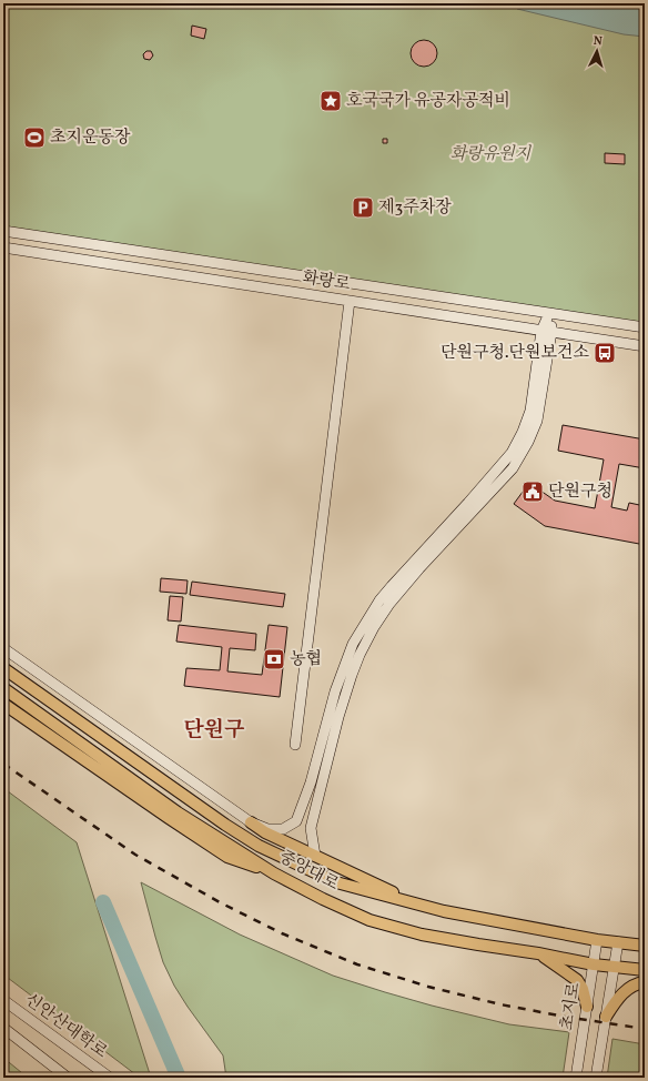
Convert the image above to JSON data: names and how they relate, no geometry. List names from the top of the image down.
{
  "streets": {
    "main road": ["중앙대로"],
    "street": ["화랑로", "초지로", "신안산대학로"]
  },
  "crossings": [
    ["중앙대로", "초지로"]
  ],
  "districts": ["단원구"],
  "parks": ["화랑유원지"],
  "places": {
    "place": ["호국국가 유공자공적비"],
    "sports": ["초지운동장"],
    "parking": ["제3주차장"],
    "bus stop": ["단원구청.단원보건소"],
    "public building": ["단원구청"],
    "bank": ["농협"]
  },
  "north": "top"
}
